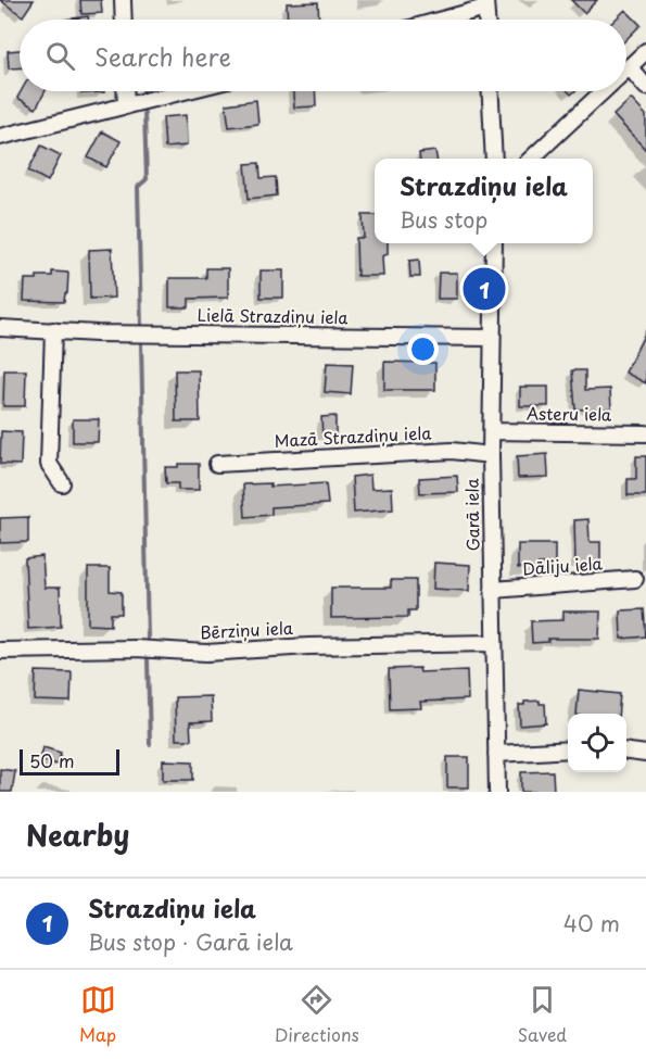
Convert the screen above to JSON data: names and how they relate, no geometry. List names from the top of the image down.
{
  "streets": {
    "street": [
      "Lielā Strazdiņu iela",
      "Asteru iela",
      "Mazā Strazdiņu iela",
      "Garā iela",
      "Dāliju iela",
      "Bērziņu iela"
    ]
  },
  "crossings": [
    ["Lielā Strazdiņu iela", "Garā iela"],
    ["Asteru iela", "Garā iela"],
    ["Mazā Strazdiņu iela", "Garā iela"],
    ["Garā iela", "Dāliju iela"],
    ["Garā iela", "Bērziņu iela"]
  ],
  "scale_bar": "50 m",
  "page": {
    "search": "Search here",
    "popup": ["Strazdiņu iela", "Bus stop"],
    "pins": "1",
    "scale": "50 m",
    "heading": "Nearby",
    "list": [
      {
        "mark": "1",
        "name": "Strazdiņu iela",
        "note": "Bus stop · Garā iela",
        "value": "40 m"
      }
    ],
    "nav": ["Map", "Directions", "Saved"]
  }
}
